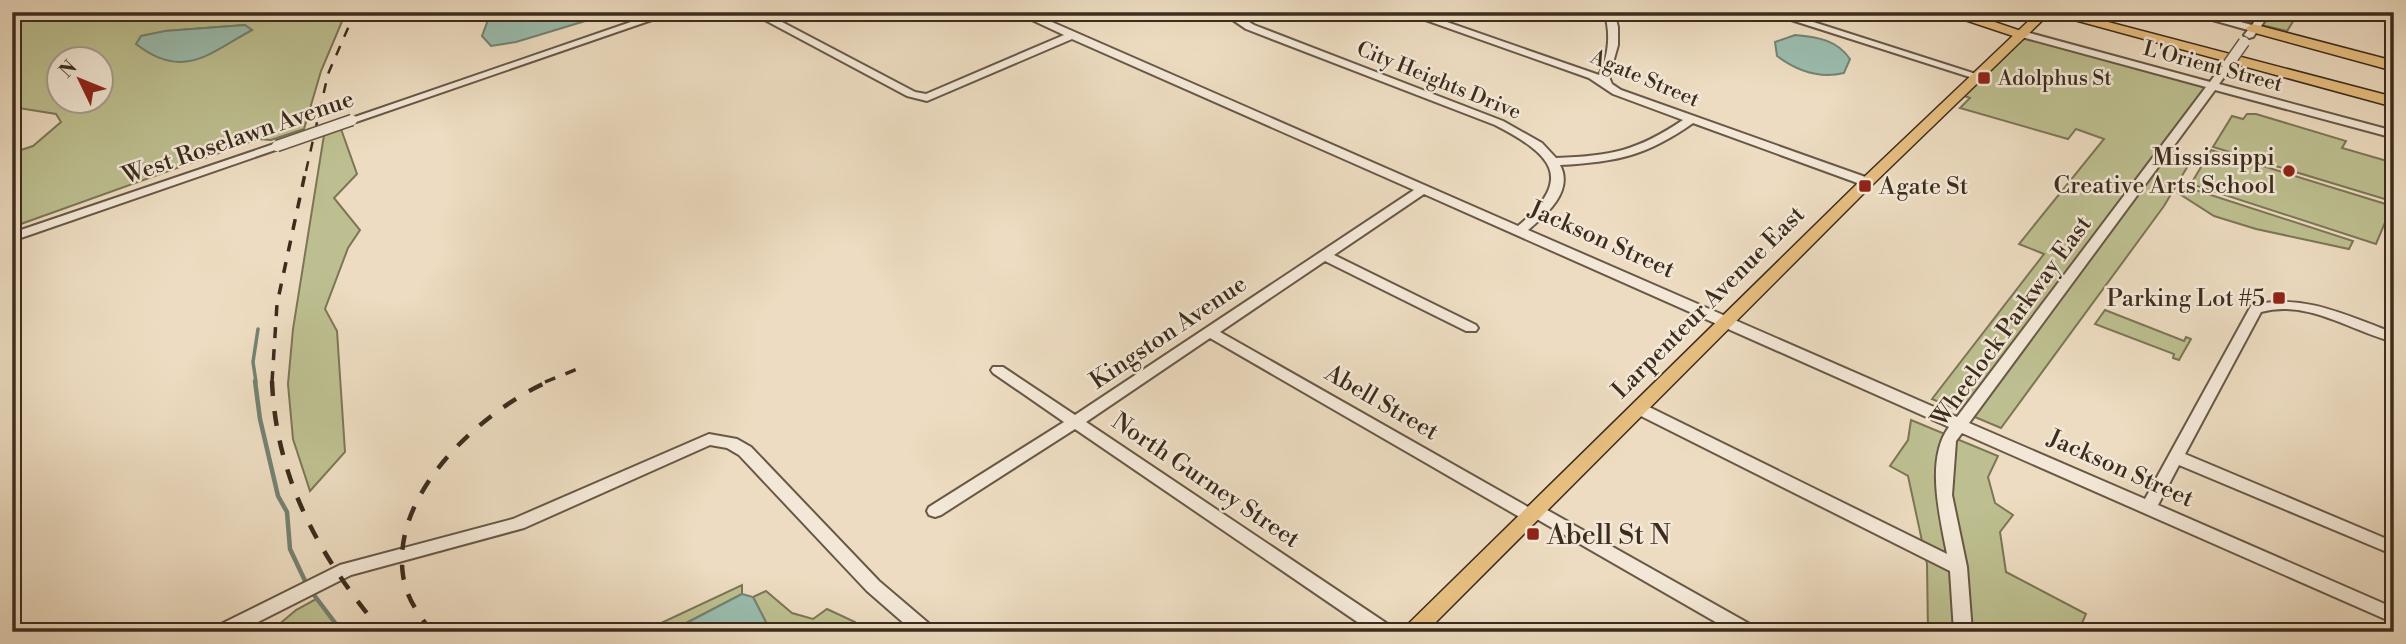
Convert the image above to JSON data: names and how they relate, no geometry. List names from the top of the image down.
{
  "streets": {
    "main road": ["Larpenteur Avenue East"],
    "street": [
      "L'Orient Street",
      "Agate Street",
      "City Heights Drive",
      "West Roselawn Avenue",
      "Jackson Street",
      "Wheelock Parkway East",
      "Kingston Avenue",
      "Abell Street",
      "North Gurney Street"
    ]
  },
  "crossings": [
    ["L'Orient Street", "Larpenteur Avenue East"],
    ["L'Orient Street", "Wheelock Parkway East"],
    ["Agate Street", "Larpenteur Avenue East"],
    ["Jackson Street", "Larpenteur Avenue East"],
    ["Jackson Street", "Wheelock Parkway East"],
    ["Jackson Street", "Kingston Avenue"],
    ["Larpenteur Avenue East", "Abell Street"],
    ["Kingston Avenue", "Abell Street"],
    ["Kingston Avenue", "North Gurney Street"]
  ],
  "places": {
    "transit": [
      "Adolphus St",
      "Agate St",
      "Parking Lot #5",
      "Abell St N"
    ],
    "other": ["Mississippi Creative Arts School"]
  },
  "north": "top left"
}
